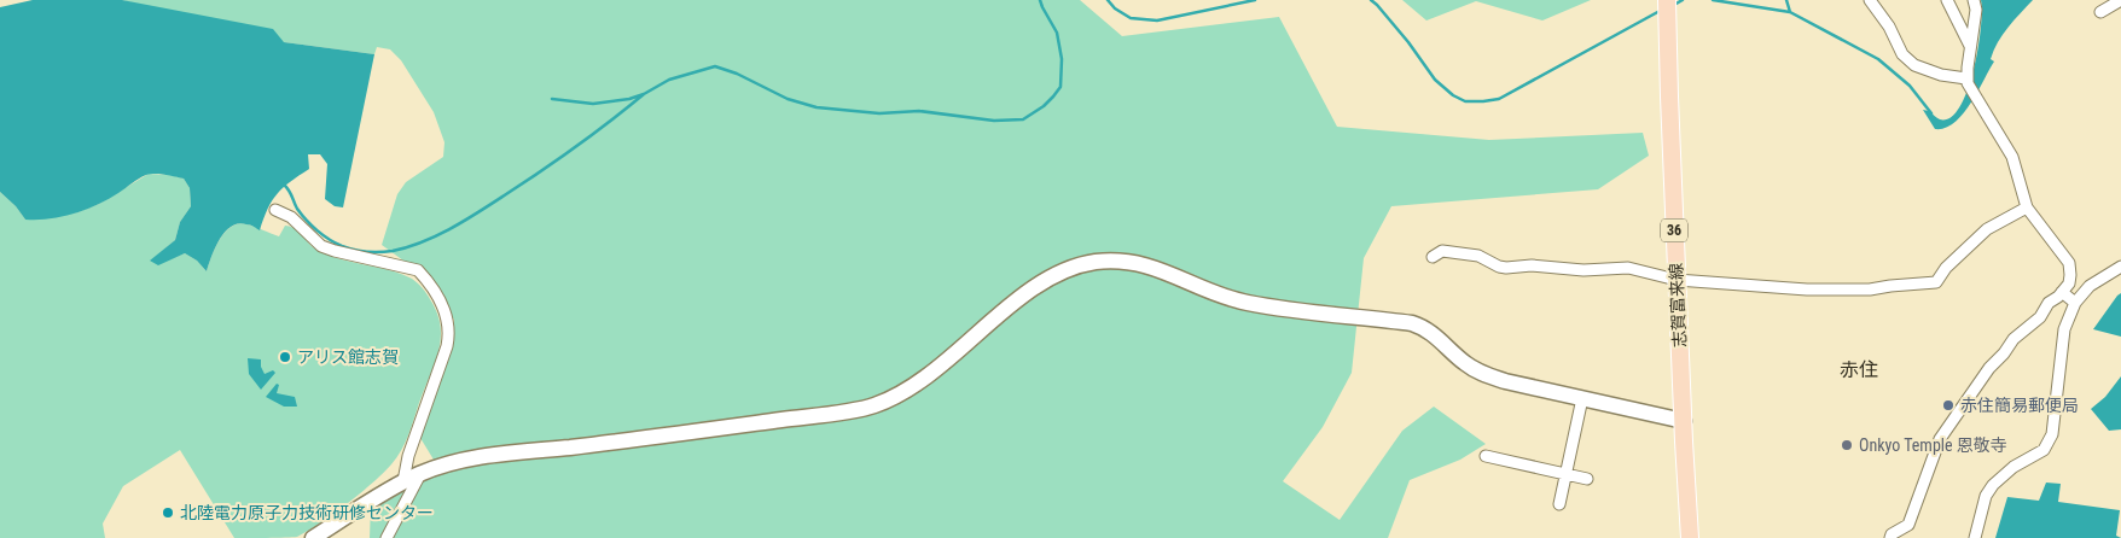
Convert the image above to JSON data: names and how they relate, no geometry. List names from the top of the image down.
{
  "streets": {
    "main road": ["36", "志賀富来線"]
  },
  "districts": ["赤住"],
  "places": [
    "アリス館志賀",
    "赤住簡易郵便局",
    "Onkyo Temple 恩敬寺",
    "北陸電力原子力技術研修センター"
  ]
}
